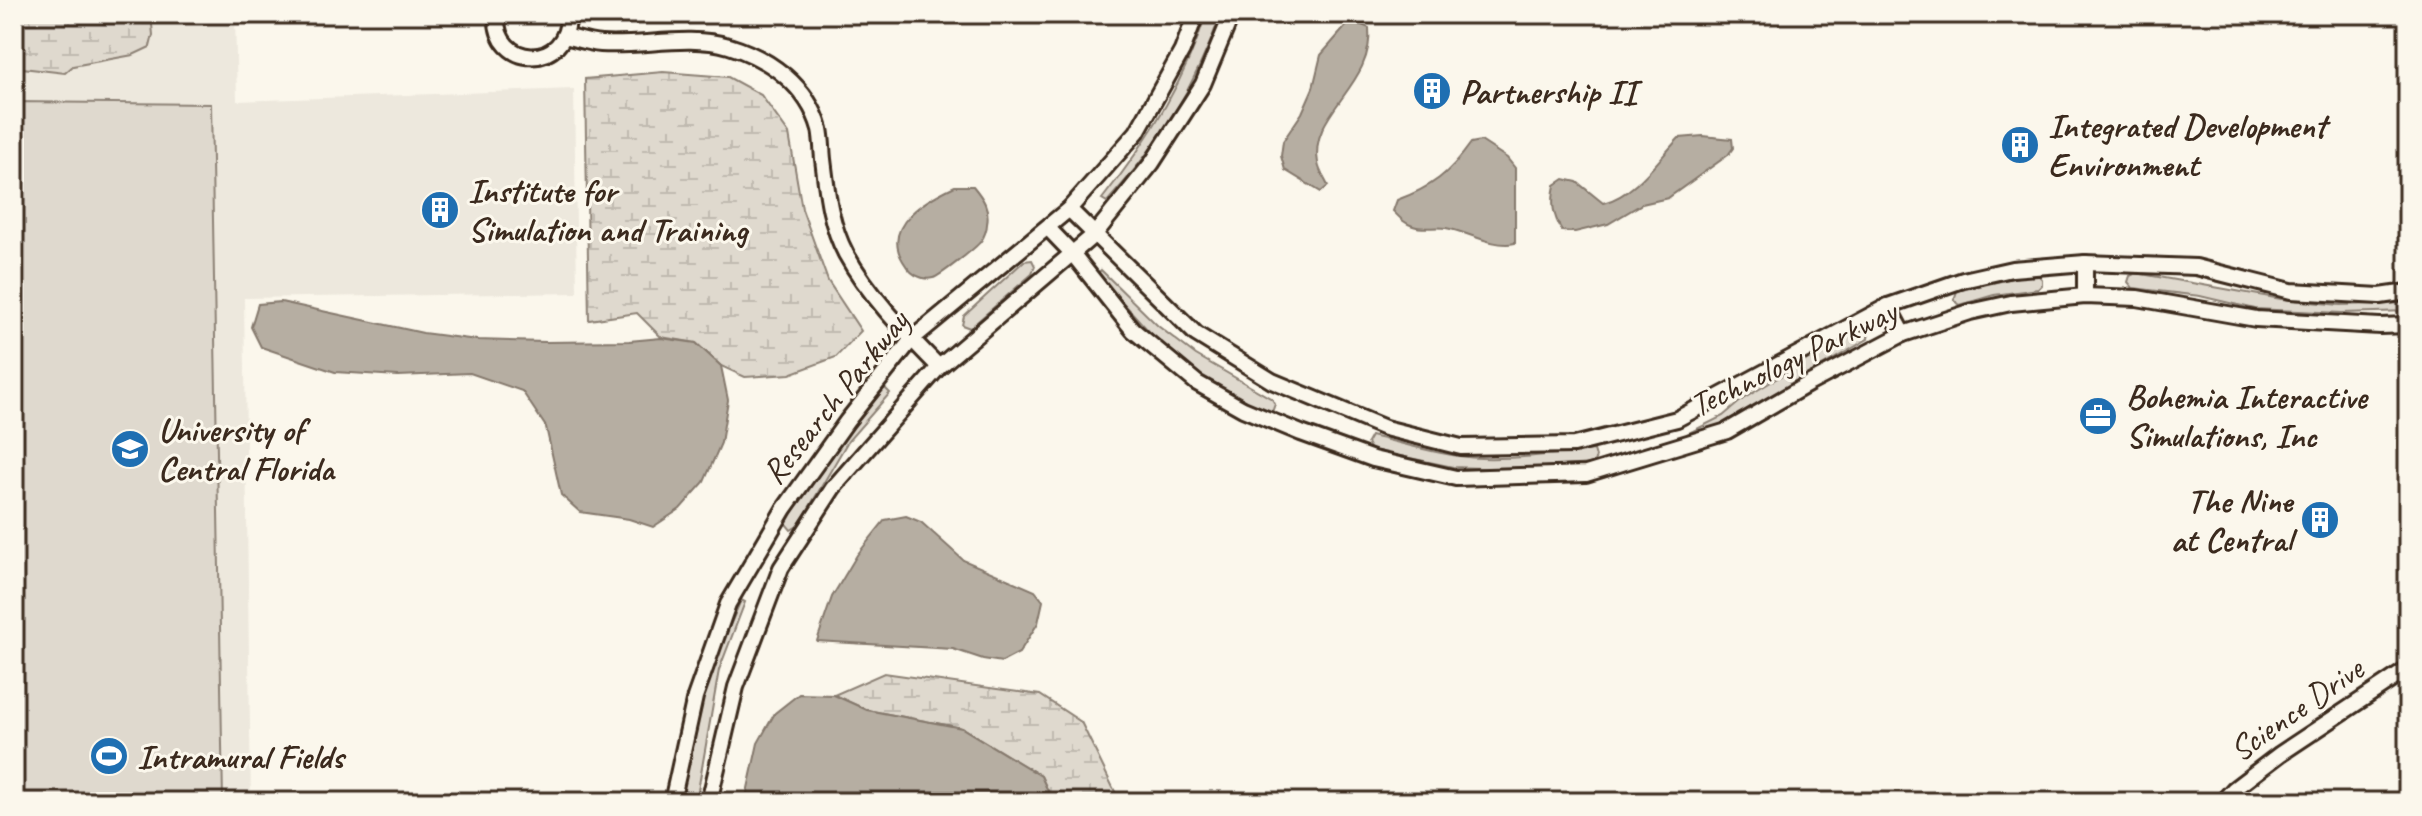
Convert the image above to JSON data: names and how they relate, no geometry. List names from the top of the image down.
{
  "streets": {
    "street": ["Technology Parkway", "Research Parkway", "Science Drive"]
  },
  "crossings": [
    ["Technology Parkway", "Research Parkway"]
  ],
  "places": {
    "building": [
      "Partnership II",
      "Integrated Development Environment",
      "Institute for Simulation and Training",
      "The Nine at Central"
    ],
    "office": ["Bohemia Interactive Simulations, Inc"],
    "school or university": ["University of Central Florida"],
    "sports": ["Intramural Fields"]
  }
}
